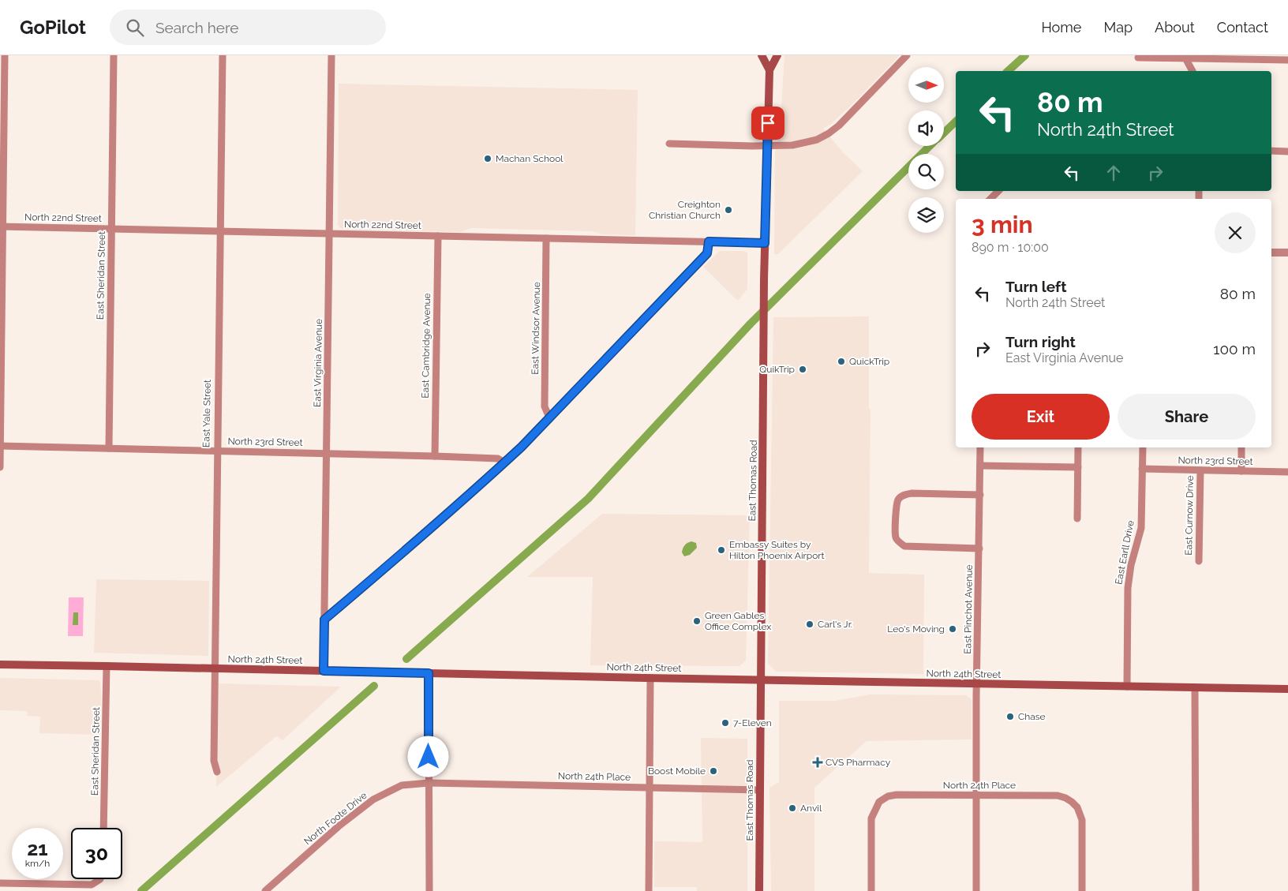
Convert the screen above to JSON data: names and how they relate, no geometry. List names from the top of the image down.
{
  "streets": {
    "main road": ["East Thomas Road", "North 24th Street"],
    "street": [
      "North 22nd Street",
      "East Sheridan Street",
      "East Windsor Avenue",
      "East Cambridge Avenue",
      "East Virginia Avenue",
      "East Yale Street",
      "North 23rd Street",
      "East Curnow Drive",
      "East Earll Drive",
      "East Pinchot Avenue",
      "North 24th Place",
      "North Foote Drive"
    ]
  },
  "crossings": [
    ["North 22nd Street", "East Sheridan Street"],
    ["North 22nd Street", "East Windsor Avenue"],
    ["North 22nd Street", "East Cambridge Avenue"],
    ["North 22nd Street", "East Virginia Avenue"],
    ["North 22nd Street", "East Yale Street"],
    ["North 22nd Street", "East Thomas Road"],
    ["East Sheridan Street", "North 23rd Street"],
    ["East Sheridan Street", "North 24th Street"],
    ["East Cambridge Avenue", "North 23rd Street"],
    ["East Virginia Avenue", "North 23rd Street"],
    ["East Virginia Avenue", "North 24th Street"],
    ["East Yale Street", "North 23rd Street"],
    ["East Yale Street", "North 24th Street"],
    ["North 23rd Street", "East Curnow Drive"],
    ["North 23rd Street", "East Earll Drive"],
    ["East Thomas Road", "North 24th Street"],
    ["East Thomas Road", "North 24th Place"],
    ["East Earll Drive", "North 24th Street"],
    ["East Pinchot Avenue", "North 24th Street"],
    ["East Pinchot Avenue", "North 24th Place"],
    ["North 24th Place", "North Foote Drive"]
  ],
  "places": {
    "other": [
      "Machan School",
      "Creighton Christian Church",
      "QuickTrip",
      "QuikTrip",
      "Embassy Suites by Hilton Phoenix Airport",
      "Green Gables Office Complex",
      "Carl's Jr.",
      "Leo's Moving",
      "Chase",
      "7-Eleven",
      "Boost Mobile",
      "Anvil"
    ],
    "health": ["CVS Pharmacy"]
  },
  "north": "right",
  "page": {
    "header": "GoPilot",
    "search": "Search here",
    "nav": [
      "Home",
      "Map",
      "About",
      "Contact"
    ],
    "turn": ["80 m", "North 24th Street"],
    "heading": ["3 min", "890 m · 10:00"],
    "list": [
      {
        "name": "Turn left",
        "note": "North 24th Street",
        "value": "80 m"
      },
      {
        "name": "Turn right",
        "note": "East Virginia Avenue",
        "value": "100 m"
      }
    ],
    "buttons": ["Exit", "Share"],
    "speed": "21 km/h",
    "limit": "30"
  }
}
